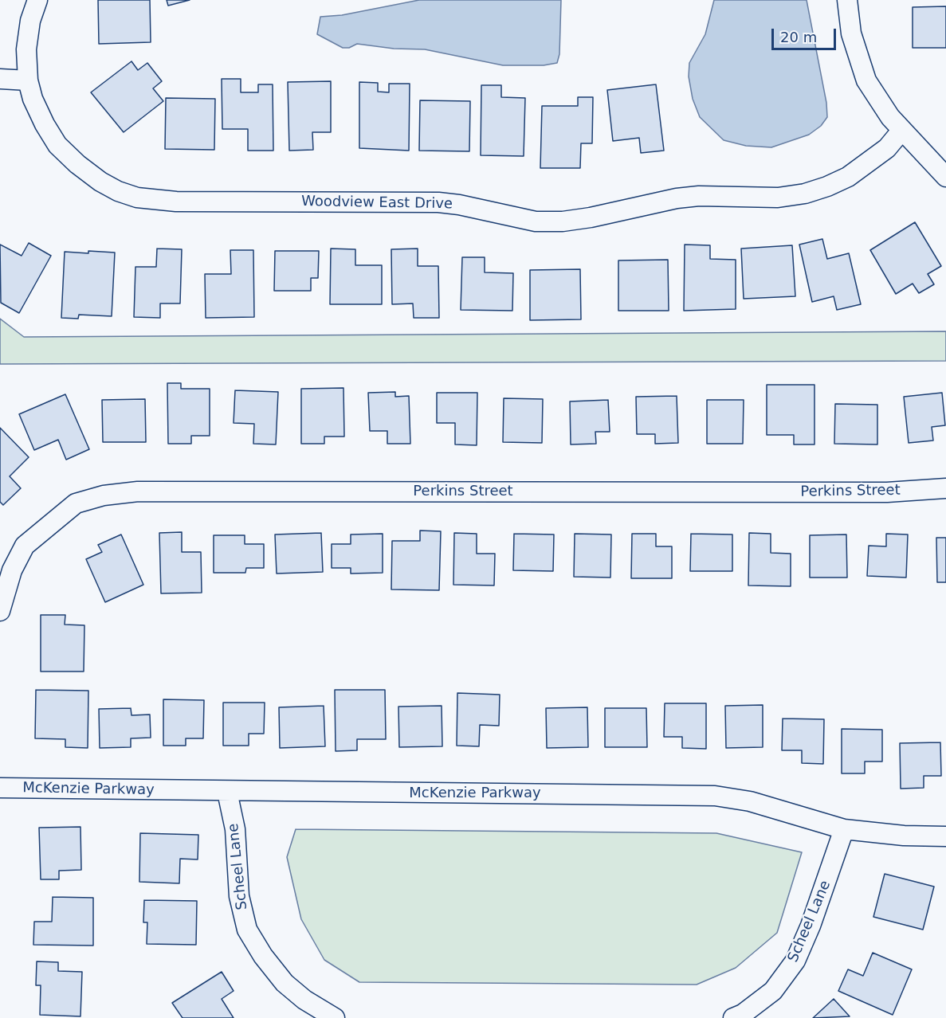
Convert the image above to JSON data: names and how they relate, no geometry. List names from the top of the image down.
{
  "streets": {
    "street": [
      "Woodview East Drive",
      "Perkins Street",
      "McKenzie Parkway",
      "Scheel Lane"
    ]
  },
  "crossings": [
    ["McKenzie Parkway", "Scheel Lane"]
  ],
  "scale_bar": "20 m"
}
